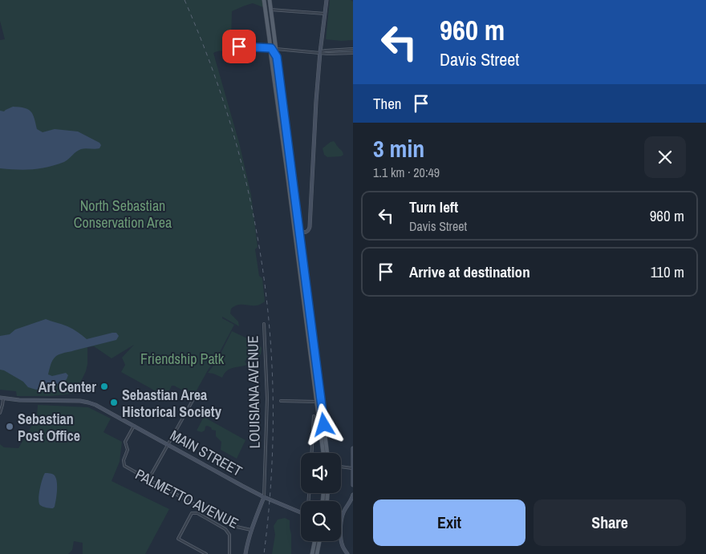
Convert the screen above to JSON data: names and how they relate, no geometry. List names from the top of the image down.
{
  "streets": {
    "street": ["LOUISIANA AVENUE", "MAIN STREET", "PALMETTO AVENUE"]
  },
  "crossings": [
    ["LOUISIANA AVENUE", "MAIN STREET"],
    ["LOUISIANA AVENUE", "PALMETTO AVENUE"],
    ["MAIN STREET", "PALMETTO AVENUE"]
  ],
  "parks": ["North Sebastian Conservation Area", "Friendship Patk"],
  "places": ["Art Center", "Sebastian Area Historical Society", "Sebastian Post Office"],
  "page": {
    "turn": ["960 m", "Davis Street"],
    "then": "Then",
    "heading": ["3 min", "1.1 km · 20:49"],
    "list": [
      {
        "name": "Turn left",
        "note": "Davis Street",
        "value": "960 m"
      },
      {
        "name": "Arrive at destination",
        "value": "110 m"
      }
    ],
    "buttons": ["Exit", "Share"]
  }
}
